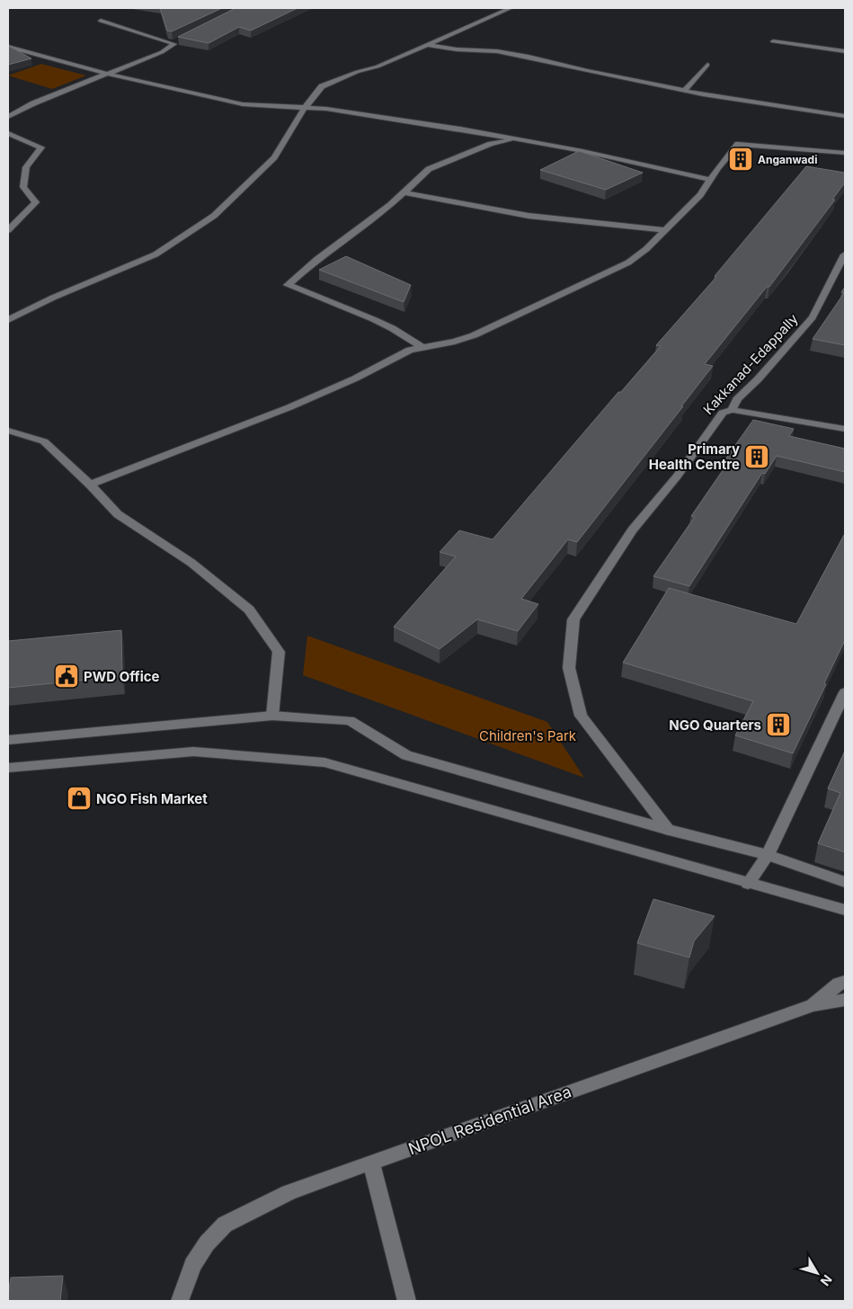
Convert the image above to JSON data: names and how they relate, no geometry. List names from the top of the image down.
{
  "streets": {
    "street": ["Kakkanad-Edappally", "NPOL Residential Area"]
  },
  "parks": ["Children's Park"],
  "places": {
    "building": ["Anganwadi", "Primary Health Centre", "NGO Quarters"],
    "public building": ["PWD Office"],
    "shop": ["NGO Fish Market"]
  },
  "north": "bottom right"
}
